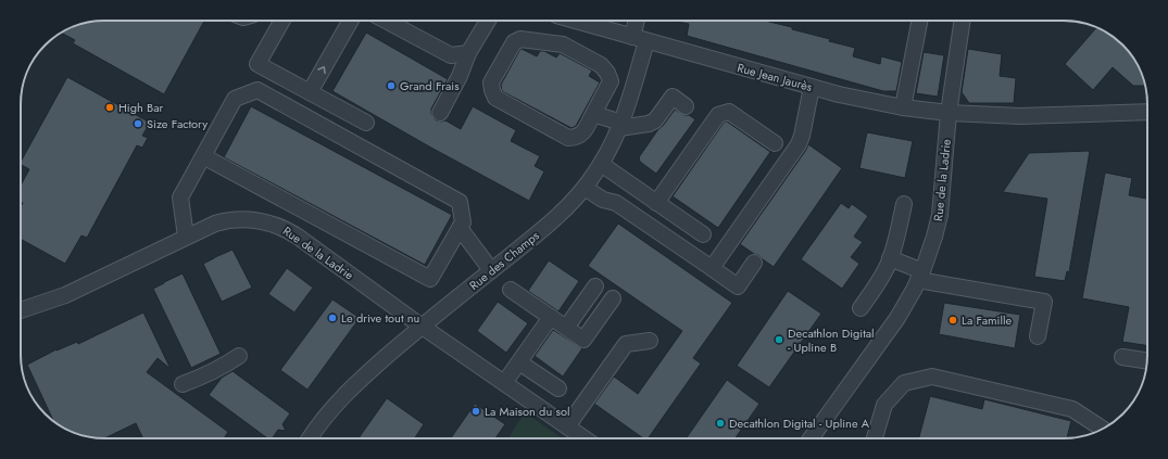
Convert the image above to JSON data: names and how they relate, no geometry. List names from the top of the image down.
{
  "streets": {
    "street": ["Rue Jean Jaurès", "Rue de la Ladrie", "Rue des Champs"]
  },
  "crossings": [
    ["Rue Jean Jaurès", "Rue de la Ladrie"],
    ["Rue Jean Jaurès", "Rue des Champs"],
    ["Rue de la Ladrie", "Rue des Champs"]
  ],
  "places": [
    "Grand Frais",
    "High Bar",
    "Size Factory",
    "Le drive tout nu",
    "La Famille",
    "Decathlon Digital - Upline B",
    "La Maison du sol",
    "Decathlon Digital - Upline A"
  ]
}
